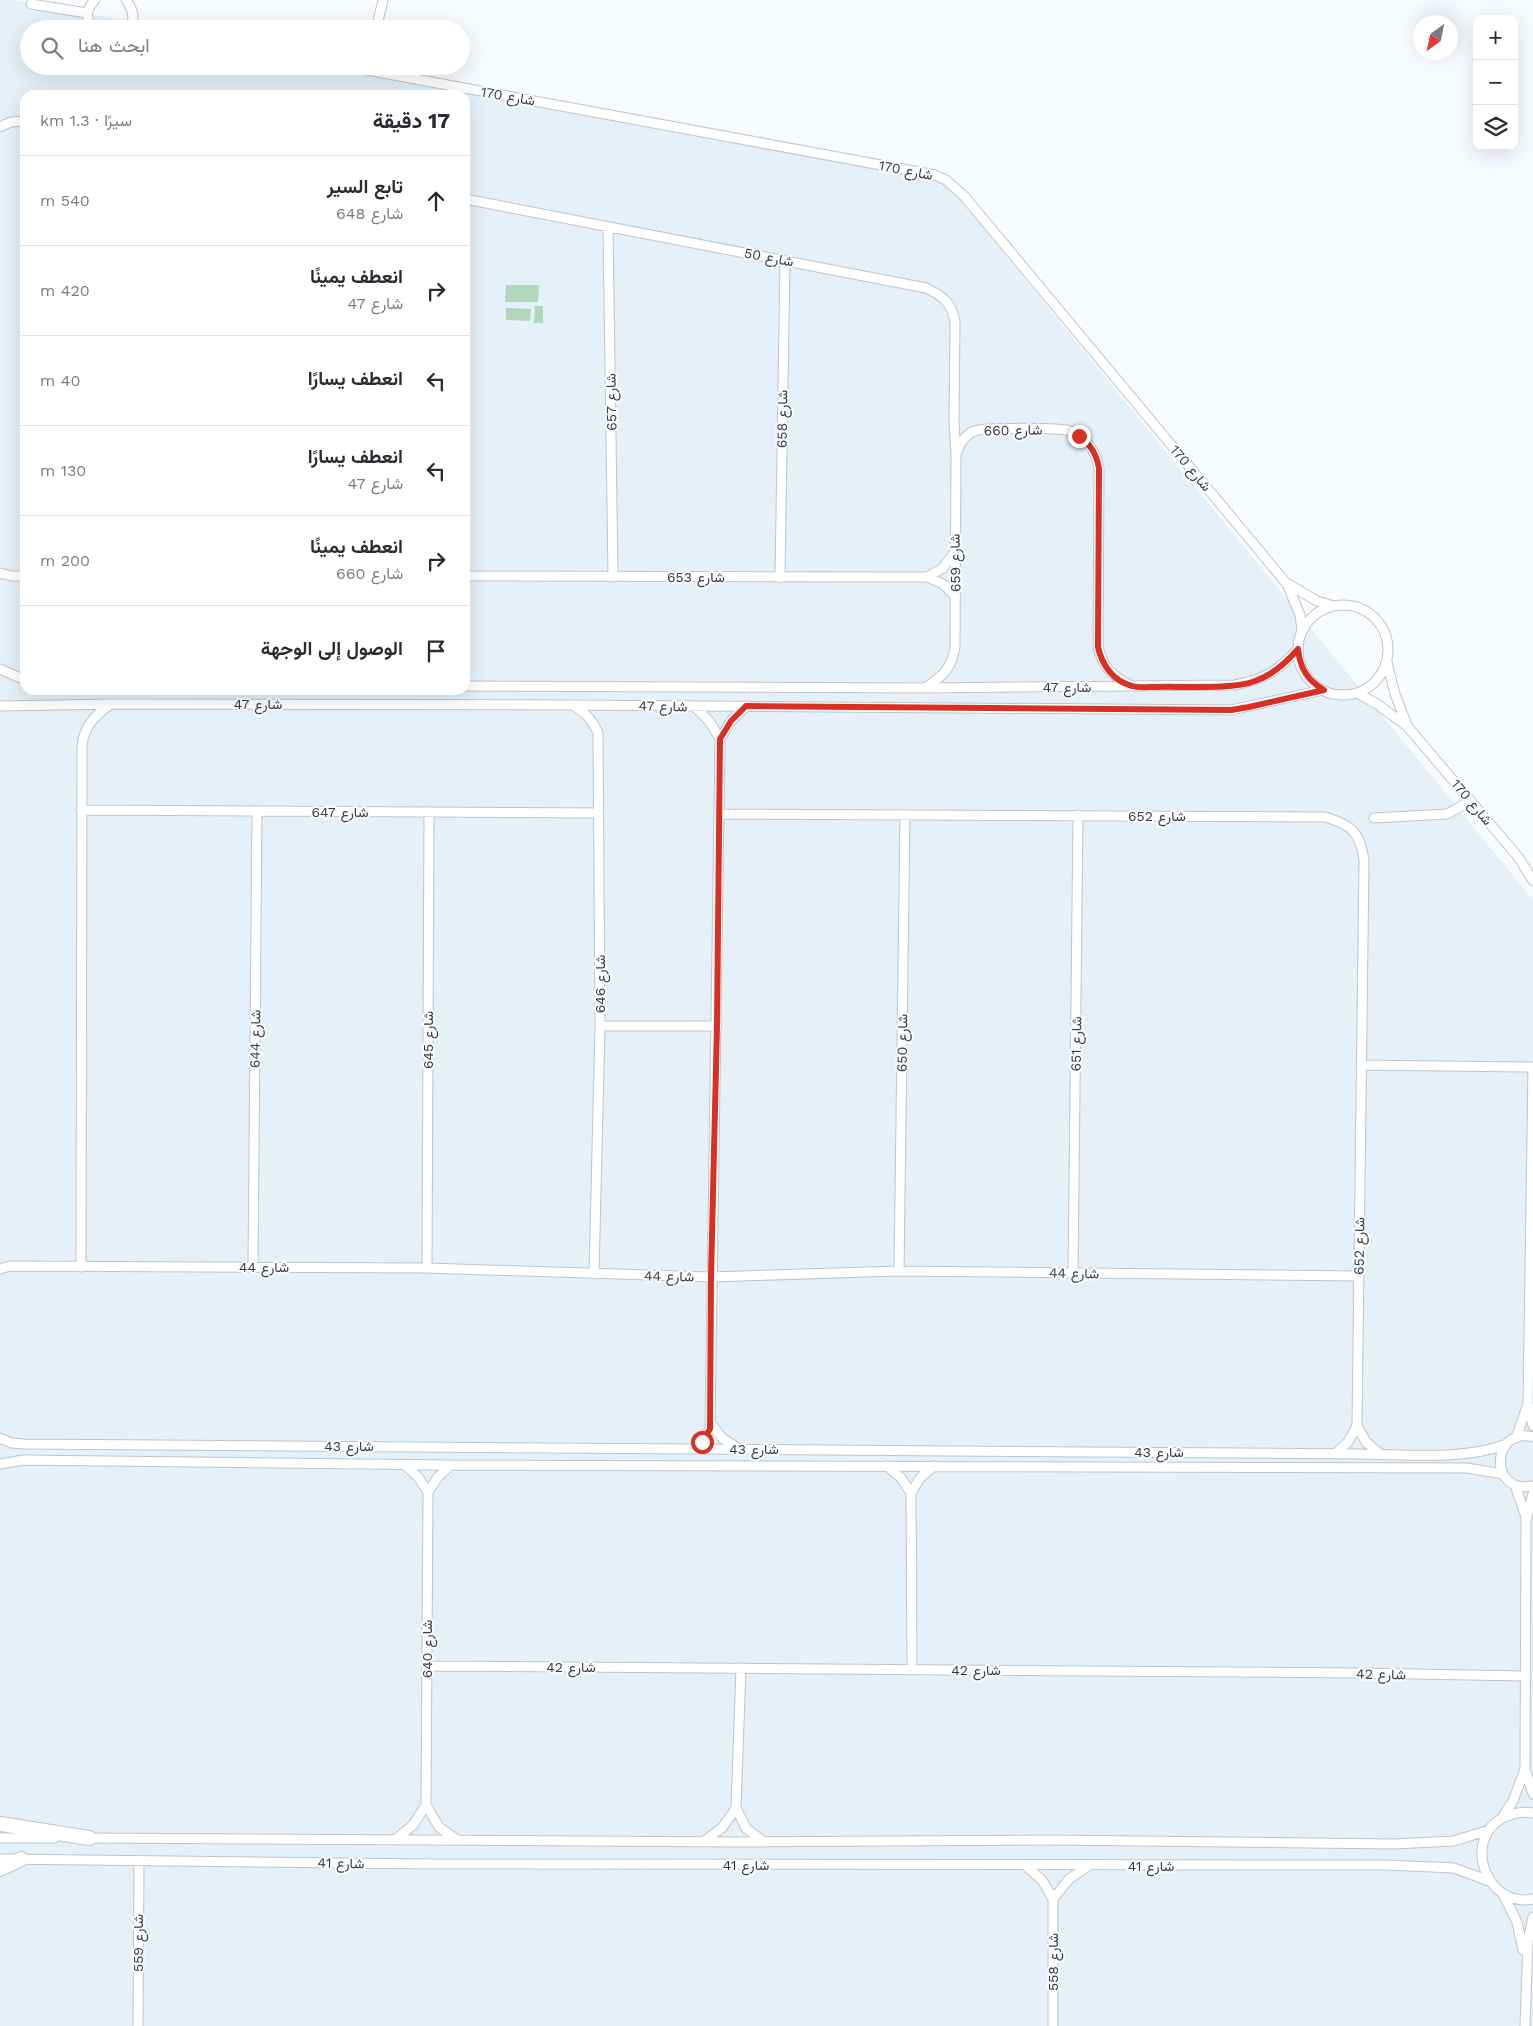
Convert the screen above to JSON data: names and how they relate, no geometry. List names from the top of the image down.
{
  "streets": {
    "street": [
      "شارع 170",
      "شارع 50",
      "شارع 657",
      "شارع 658",
      "شارع 660",
      "شارع 659",
      "شارع 653",
      "شارع 47",
      "شارع 647",
      "شارع 652",
      "شارع 646",
      "شارع 644",
      "شارع 645",
      "شارع 650",
      "شارع 651",
      "شارع 44",
      "شارع 43",
      "شارع 640",
      "شارع 42",
      "شارع 41",
      "شارع 559",
      "شارع 558"
    ]
  },
  "crossings": [
    ["شارع 170", "شارع 47"],
    ["شارع 50", "شارع 657"],
    ["شارع 50", "شارع 658"],
    ["شارع 50", "شارع 659"],
    ["شارع 657", "شارع 653"],
    ["شارع 658", "شارع 653"],
    ["شارع 660", "شارع 47"],
    ["شارع 659", "شارع 653"],
    ["شارع 659", "شارع 47"],
    ["شارع 47", "شارع 646"],
    ["شارع 647", "شارع 646"],
    ["شارع 647", "شارع 644"],
    ["شارع 647", "شارع 645"],
    ["شارع 652", "شارع 650"],
    ["شارع 652", "شارع 651"],
    ["شارع 652", "شارع 44"],
    ["شارع 646", "شارع 44"],
    ["شارع 644", "شارع 44"],
    ["شارع 645", "شارع 44"],
    ["شارع 650", "شارع 44"],
    ["شارع 651", "شارع 44"],
    ["شارع 640", "شارع 42"],
    ["شارع 41", "شارع 559"]
  ],
  "north": "bottom left",
  "page": {
    "map_buttons": ["+", "−"],
    "search": "ابحث هنا",
    "heading": ["17 دقيقة", "سيرًا · 1.3 km"],
    "list": [
      ["تابع السير", "شارع 648", "540 m"],
      ["انعطف يمينًا", "شارع 47", "420 m"],
      ["انعطف يسارًا", "40 m"],
      ["انعطف يسارًا", "شارع 47", "130 m"],
      ["انعطف يمينًا", "شارع 660", "200 m"],
      "الوصول إلى الوجهة"
    ]
  }
}
